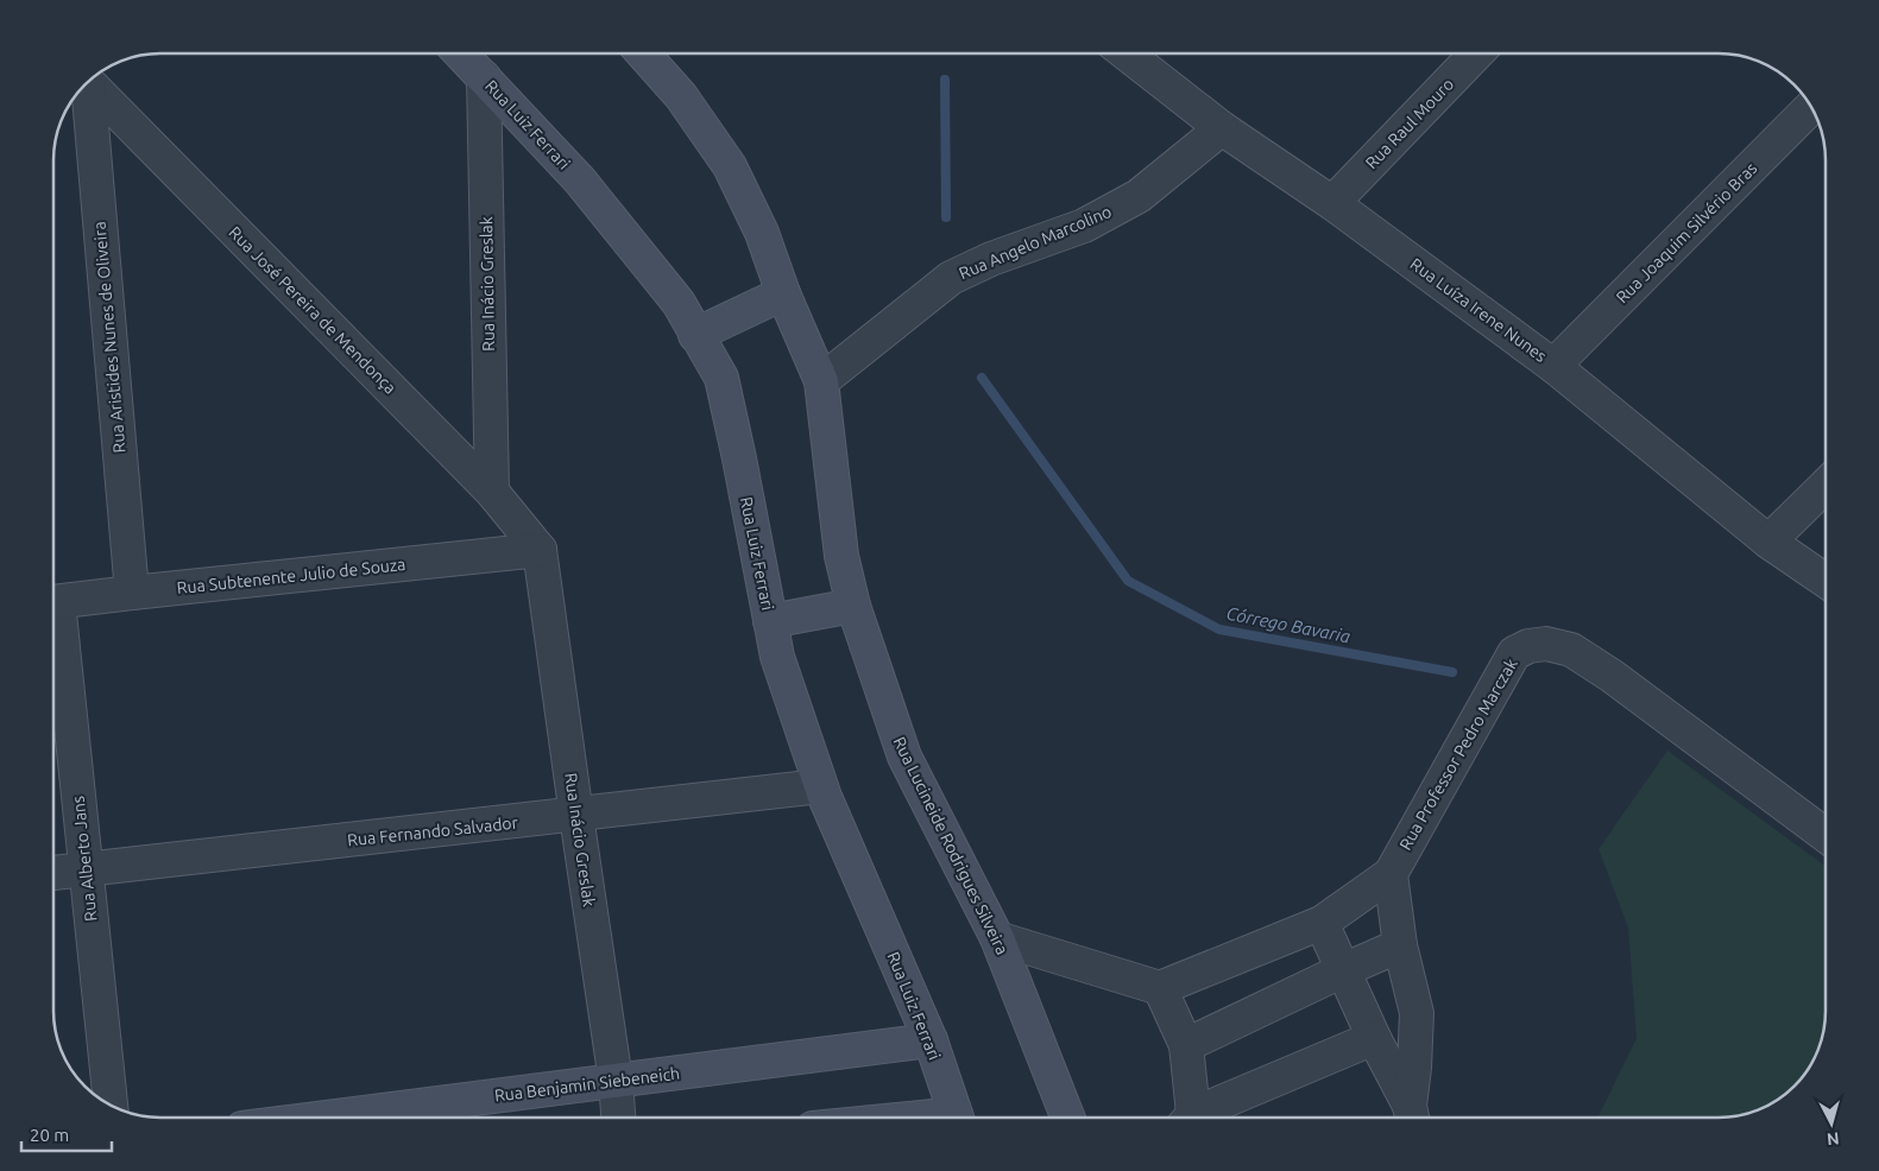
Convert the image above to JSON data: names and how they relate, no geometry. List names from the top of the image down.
{
  "streets": {
    "street": [
      "Rua Raul Mouro",
      "Rua Luiz Ferrari",
      "Rua Joaquim Silvério Bras",
      "Rua Angelo Marcolino",
      "Rua Inácio Greslak",
      "Rua José Pereira de Mendonça",
      "Rua Luíza Irene Nunes",
      "Rua Aristides Nunes de Oliveira",
      "Rua Subtenente Julio de Souza",
      "Rua Professor Pedro Marczak",
      "Rua Fernando Salvador",
      "Rua Lucineide Rodrigues Silveira",
      "Rua Alberto Jans",
      "Rua Benjamin Siebeneich"
    ]
  },
  "crossings": [
    ["Rua Raul Mouro", "Rua Luíza Irene Nunes"],
    ["Rua Luiz Ferrari", "Rua Inácio Greslak"],
    ["Rua Luiz Ferrari", "Rua Fernando Salvador"],
    ["Rua Luiz Ferrari", "Rua Benjamin Siebeneich"],
    ["Rua Joaquim Silvério Bras", "Rua Luíza Irene Nunes"],
    ["Rua Angelo Marcolino", "Rua Luíza Irene Nunes"],
    ["Rua Angelo Marcolino", "Rua Lucineide Rodrigues Silveira"],
    ["Rua Inácio Greslak", "Rua José Pereira de Mendonça"],
    ["Rua Inácio Greslak", "Rua Subtenente Julio de Souza"],
    ["Rua Inácio Greslak", "Rua Fernando Salvador"],
    ["Rua Inácio Greslak", "Rua Benjamin Siebeneich"],
    ["Rua José Pereira de Mendonça", "Rua Subtenente Julio de Souza"],
    ["Rua Aristides Nunes de Oliveira", "Rua Subtenente Julio de Souza"],
    ["Rua Fernando Salvador", "Rua Alberto Jans"]
  ],
  "water": ["Córrego Bavaria"],
  "scale_bar": "20 m",
  "north": "bottom"
}
